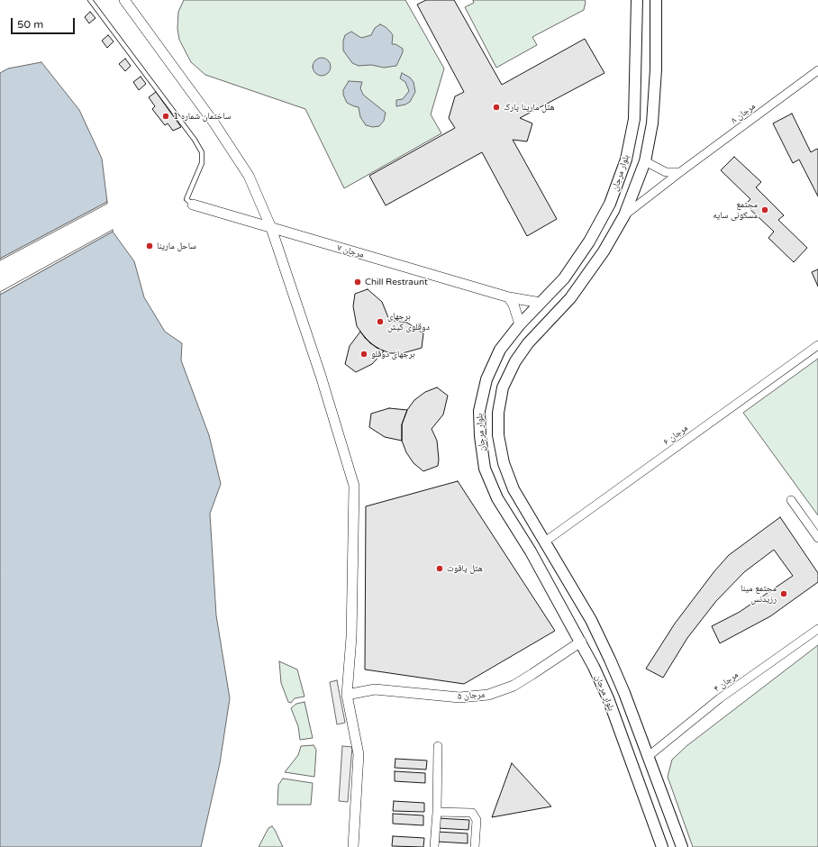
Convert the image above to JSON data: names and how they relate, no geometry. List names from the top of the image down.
{
  "streets": {
    "main road": ["بلوار مرجان"],
    "street": [
      "مرجان ۸",
      "مرجان ۷",
      "مرجان ۶",
      "مرجان ۴",
      "مرجان ۵"
    ]
  },
  "crossings": [
    ["مرجان ۸", "بلوار مرجان"],
    ["بلوار مرجان", "مرجان ۷"],
    ["بلوار مرجان", "مرجان ۶"],
    ["بلوار مرجان", "مرجان ۴"],
    ["بلوار مرجان", "مرجان ۵"]
  ],
  "places": [
    "هتل مارینا پارک",
    "ساختمان شماره 1",
    "مجتمع مسکونی سایه",
    "ساحل مارینا",
    "Chill Restraunt",
    "برجهای دوقلوی کیش",
    "برجهای دوقلو",
    "هتل یاقوت",
    "مجتمع مینا رزیدنس"
  ],
  "scale_bar": "50 m"
}
